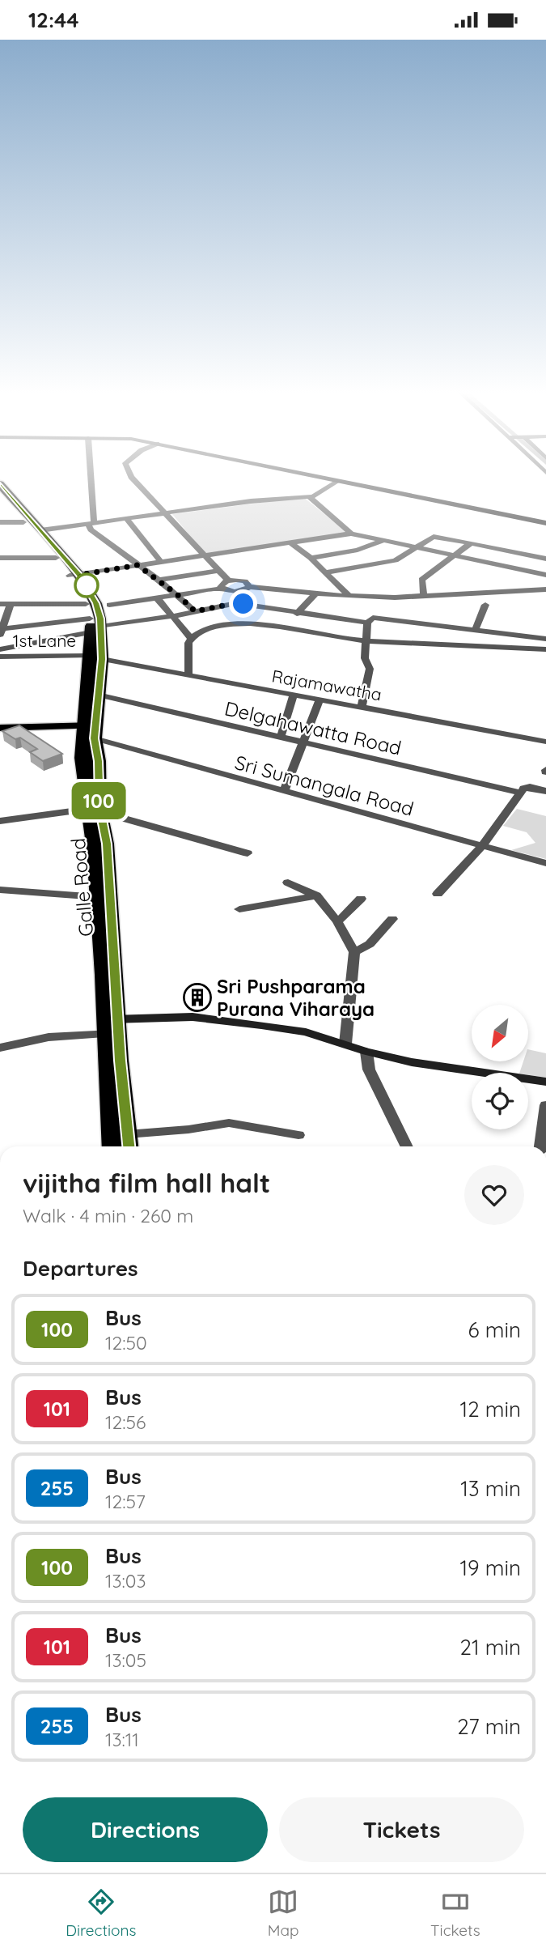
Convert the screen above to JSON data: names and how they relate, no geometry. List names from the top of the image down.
{
  "streets": {
    "highway": ["Galle Road"],
    "street": [
      "1st Lane",
      "Rajamawatha",
      "Delgahawatta Road",
      "Sri Sumangala Road"
    ]
  },
  "crossings": [
    ["1st Lane", "Rajamawatha"],
    ["1st Lane", "Galle Road"],
    ["Rajamawatha", "Galle Road"],
    ["Delgahawatta Road", "Galle Road"],
    ["Sri Sumangala Road", "Galle Road"]
  ],
  "places": {
    "building": ["Sri Pushparama Purana Viharaya"]
  },
  "lines": ["bus line 100"],
  "north": "bottom left",
  "page": {
    "status": "12:44",
    "on_map": "100",
    "heading": [
      ["vijitha film hall halt", "Walk · 4 min · 260 m"],
      "Departures"
    ],
    "list": [
      {
        "mark": "100",
        "name": "Bus",
        "note": "12:50",
        "value": "6 min"
      },
      {
        "mark": "101",
        "name": "Bus",
        "note": "12:56",
        "value": "12 min"
      },
      {
        "mark": "255",
        "name": "Bus",
        "note": "12:57",
        "value": "13 min"
      },
      {
        "mark": "100",
        "name": "Bus",
        "note": "13:03",
        "value": "19 min"
      },
      {
        "mark": "101",
        "name": "Bus",
        "note": "13:05",
        "value": "21 min"
      },
      {
        "mark": "255",
        "name": "Bus",
        "note": "13:11",
        "value": "27 min"
      }
    ],
    "buttons": ["Directions", "Tickets"],
    "tabs": ["Directions", "Map", "Tickets"]
  }
}
